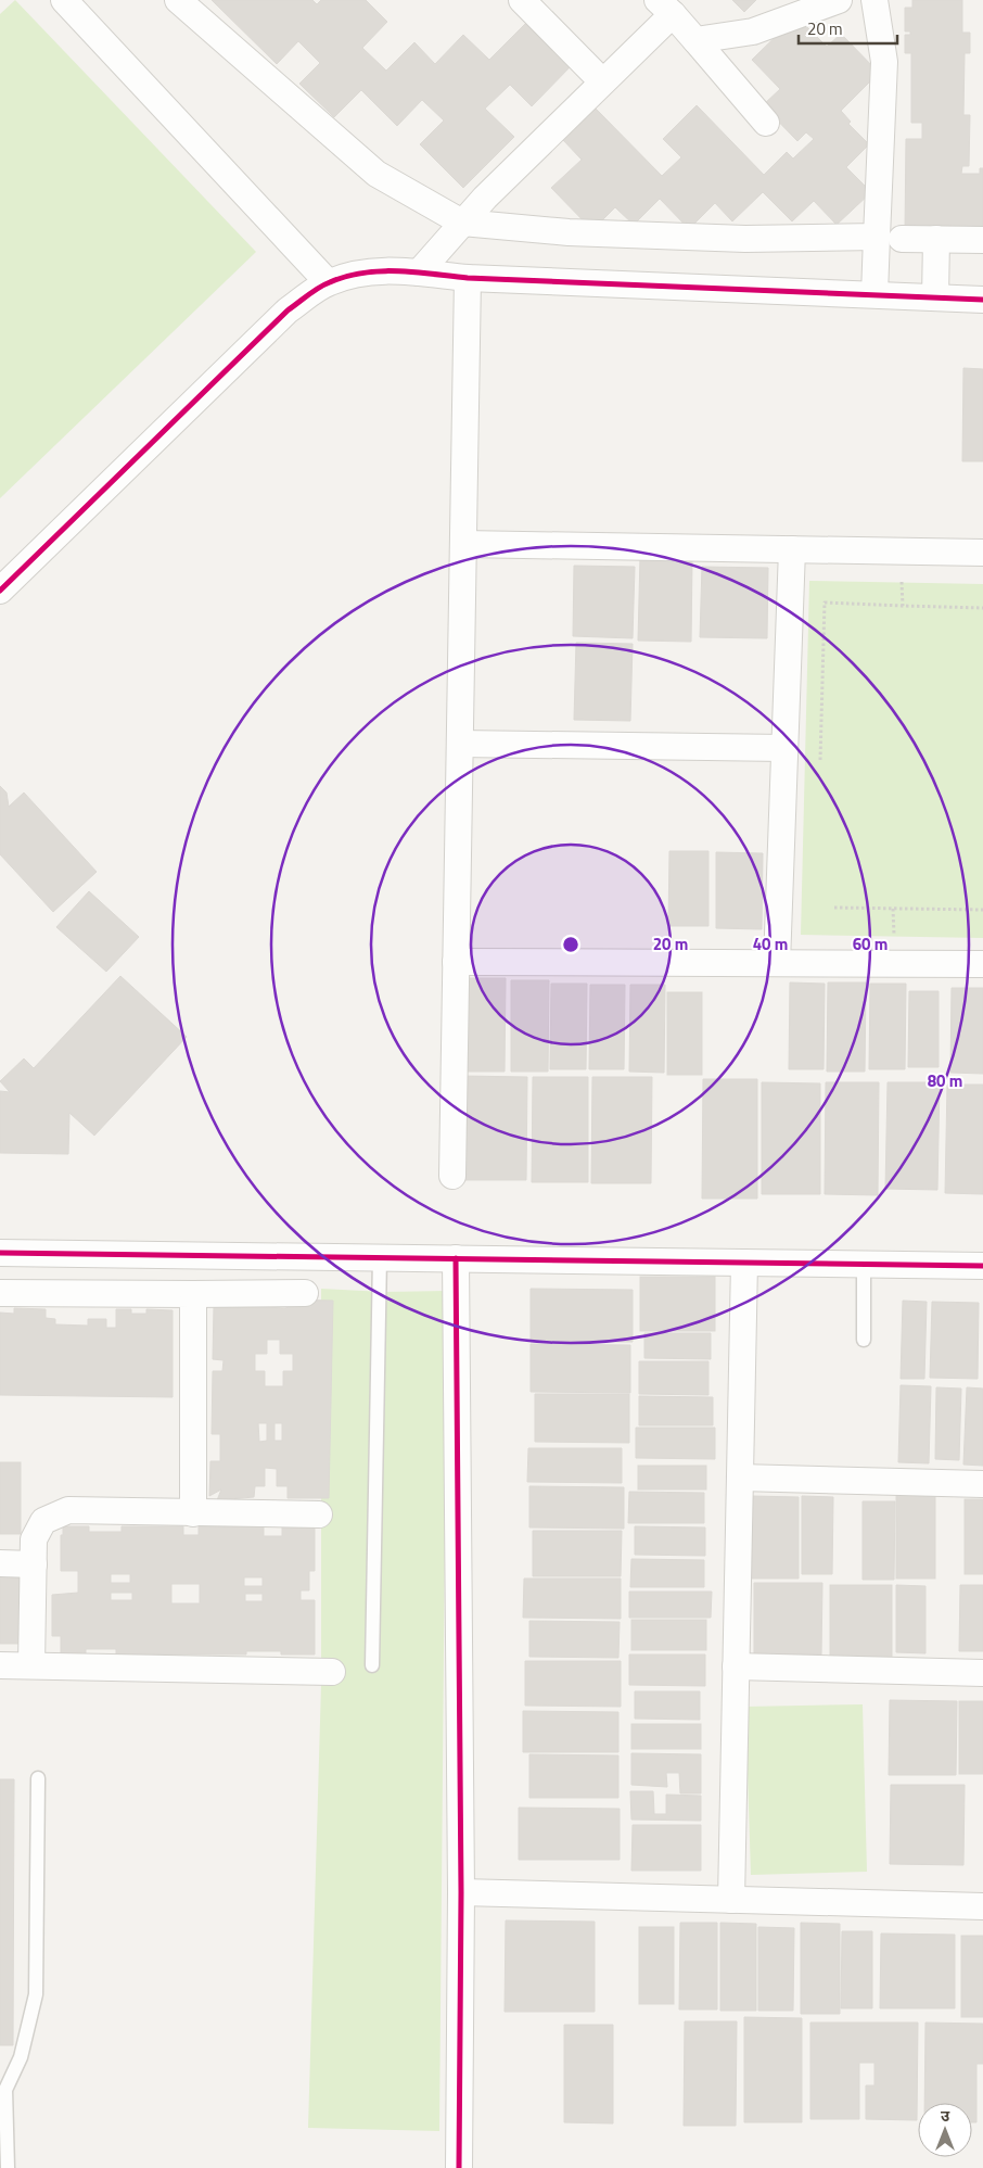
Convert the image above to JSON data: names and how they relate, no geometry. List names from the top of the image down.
{
  "scale_bar": "20 m",
  "north": "top",
  "rings": [
    "20 m",
    "40 m",
    "60 m",
    "80 m"
  ]
}
